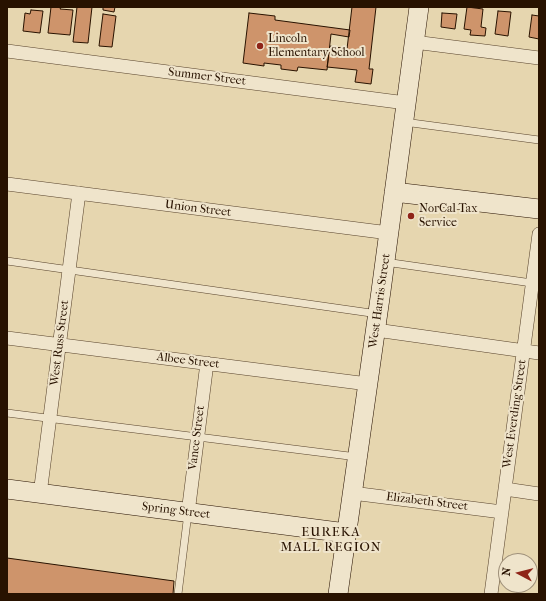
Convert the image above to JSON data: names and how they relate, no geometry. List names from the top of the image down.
{
  "streets": {
    "main road": ["West Harris Street", "Spring Street"],
    "street": [
      "Summer Street",
      "Union Street",
      "West Russ Street",
      "Albee Street",
      "West Everding Street",
      "Vance Street",
      "Elizabeth Street"
    ]
  },
  "crossings": [
    ["Summer Street", "West Harris Street"],
    ["Union Street", "West Harris Street"],
    ["Union Street", "West Russ Street"],
    ["West Harris Street", "Albee Street"],
    ["West Harris Street", "Elizabeth Street"],
    ["West Harris Street", "Spring Street"],
    ["West Russ Street", "Albee Street"],
    ["West Russ Street", "Spring Street"],
    ["Albee Street", "Vance Street"],
    ["West Everding Street", "Elizabeth Street"],
    ["Vance Street", "Spring Street"]
  ],
  "districts": ["EUREKA MALL REGION"],
  "places": ["Lincoln Elementary School", "NorCal Tax Service"],
  "north": "left"
}
